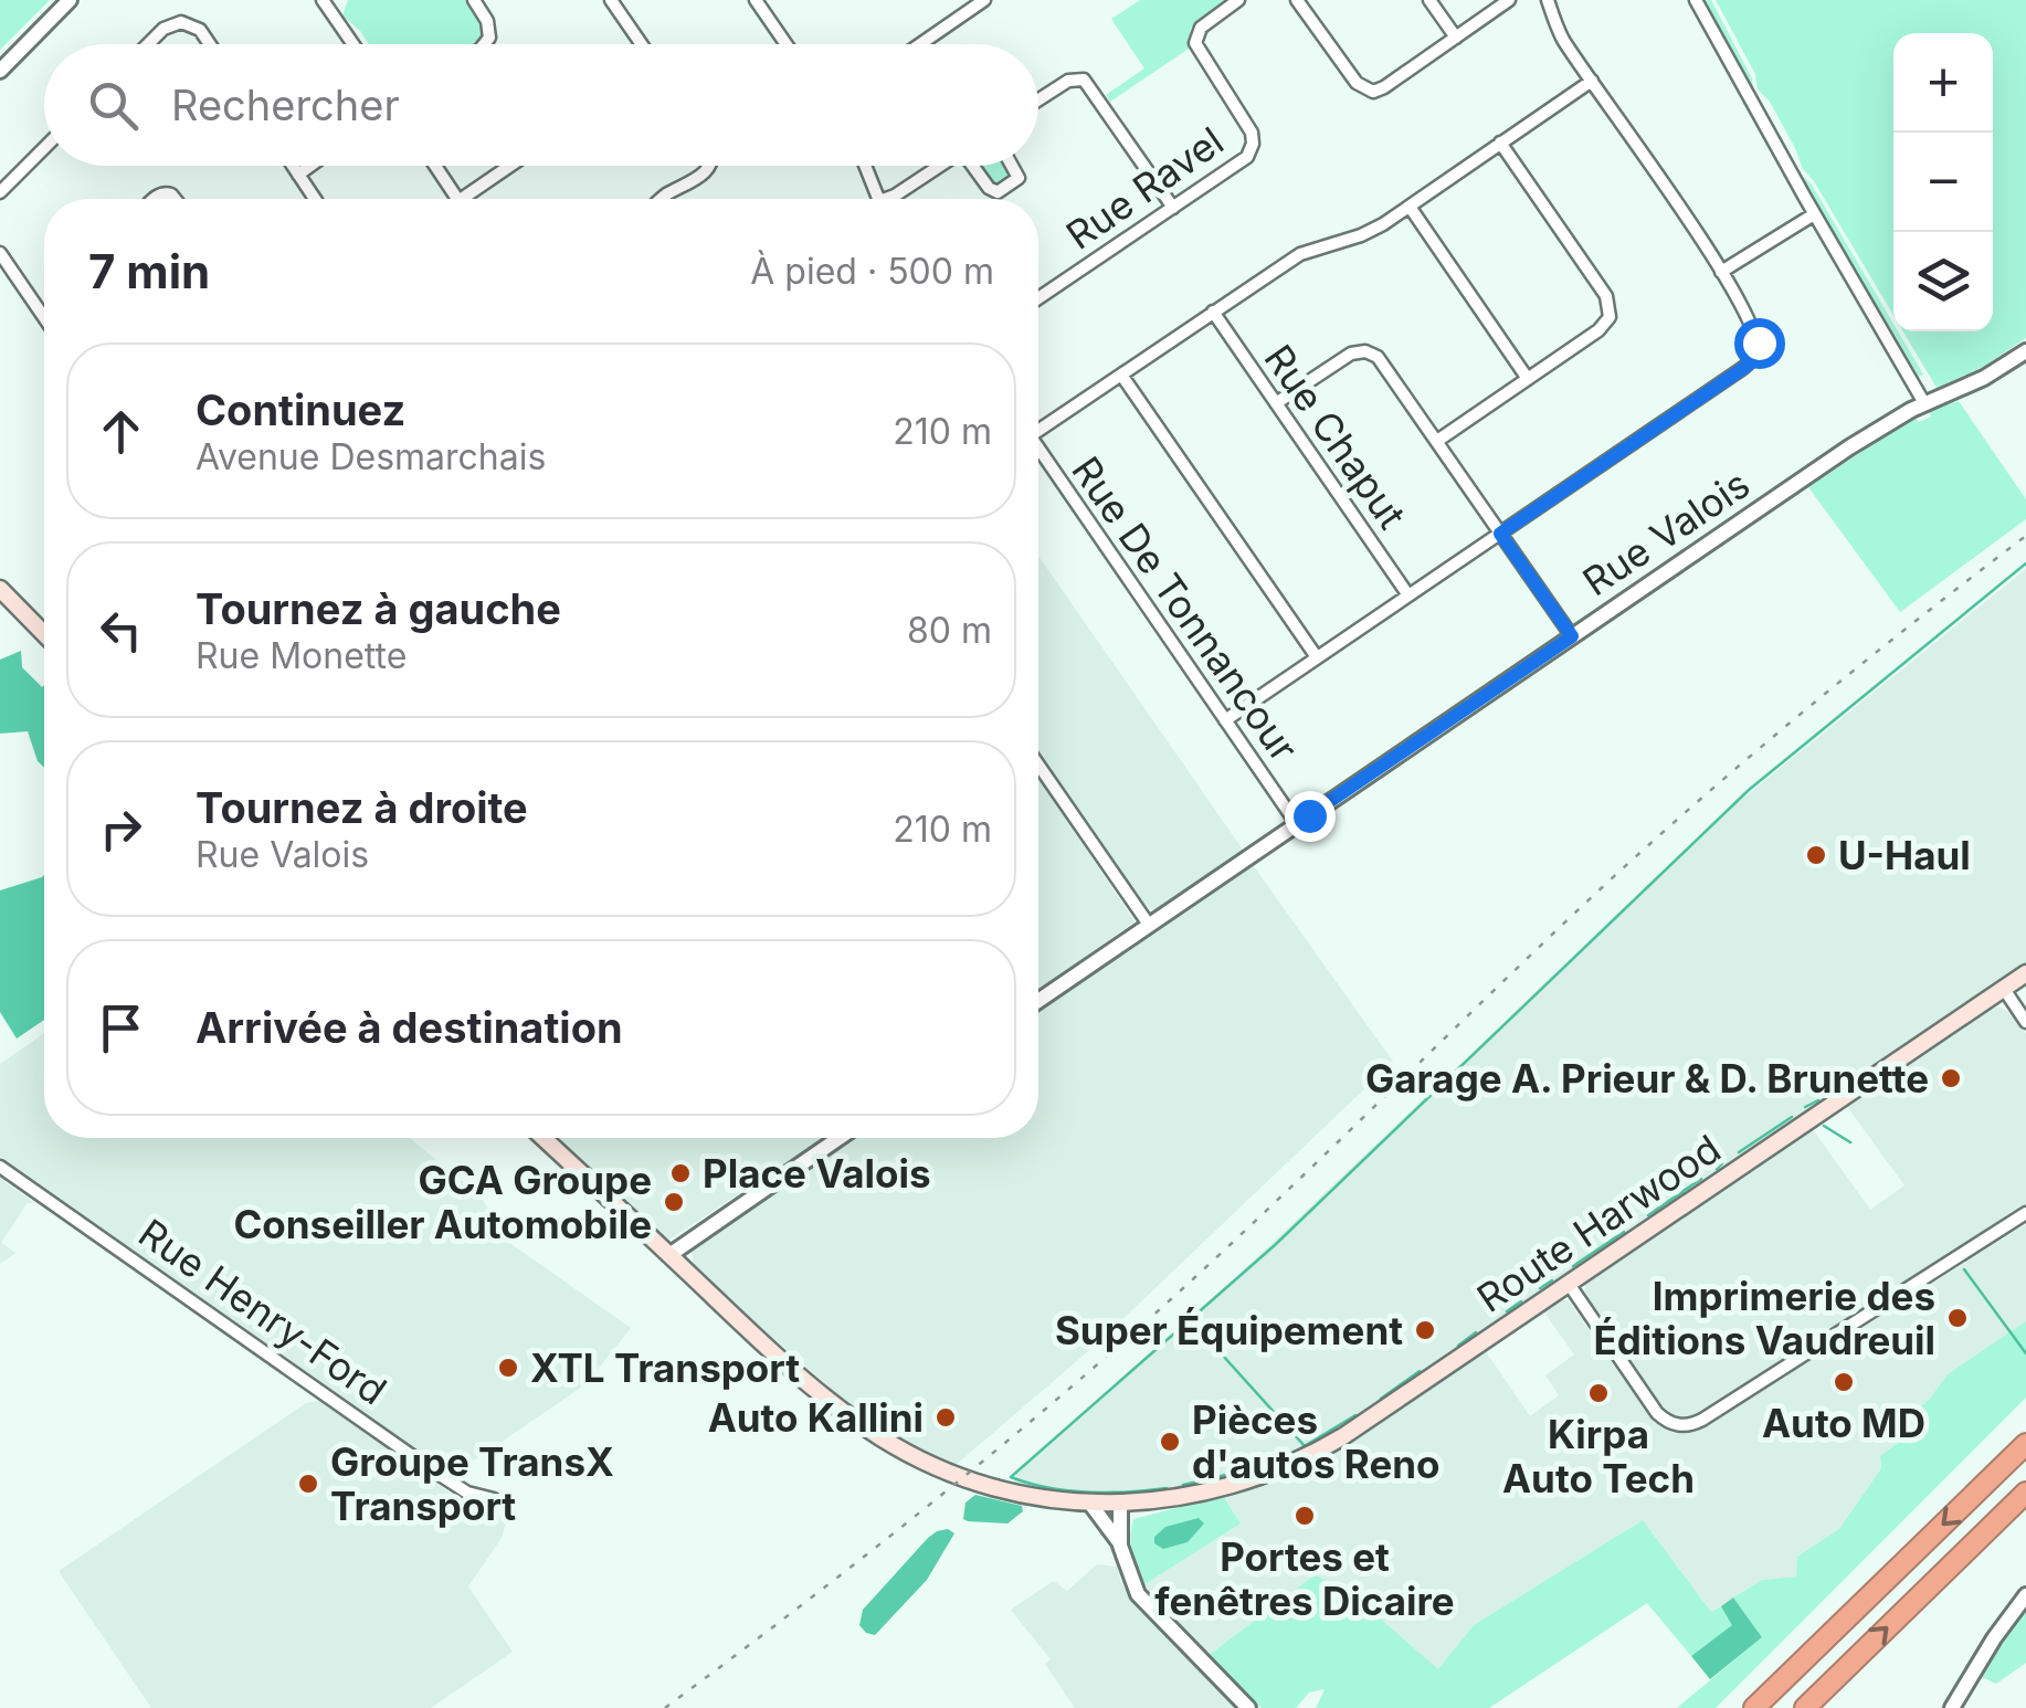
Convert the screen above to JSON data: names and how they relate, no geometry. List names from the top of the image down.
{
  "streets": {
    "main road": ["Route Harwood"],
    "street": [
      "Rue Ravel",
      "Rue Chaput",
      "Rue Valois",
      "Rue De Tonnancour",
      "Rue Henry-Ford"
    ]
  },
  "crossings": [
    ["Rue Valois", "Rue De Tonnancour"]
  ],
  "places": [
    "U-Haul",
    "Garage A. Prieur & D. Brunette",
    "Place Valois",
    "GCA Groupe Conseiller Automobile",
    "Imprimerie des Éditions Vaudreuil",
    "Super Équipement",
    "XTL Transport",
    "Auto MD",
    "Kirpa Auto Tech",
    "Auto Kallini",
    "Pièces d'autos Reno",
    "Groupe TransX Transport",
    "Portes et fenêtres Dicaire"
  ],
  "page": {
    "map_buttons": ["+", "−"],
    "search": "Rechercher",
    "heading": ["7 min", "À pied · 500 m"],
    "list": [
      ["Continuez", "Avenue Desmarchais", "210 m"],
      ["Tournez à gauche", "Rue Monette", "80 m"],
      ["Tournez à droite", "Rue Valois", "210 m"],
      "Arrivée à destination"
    ]
  }
}
